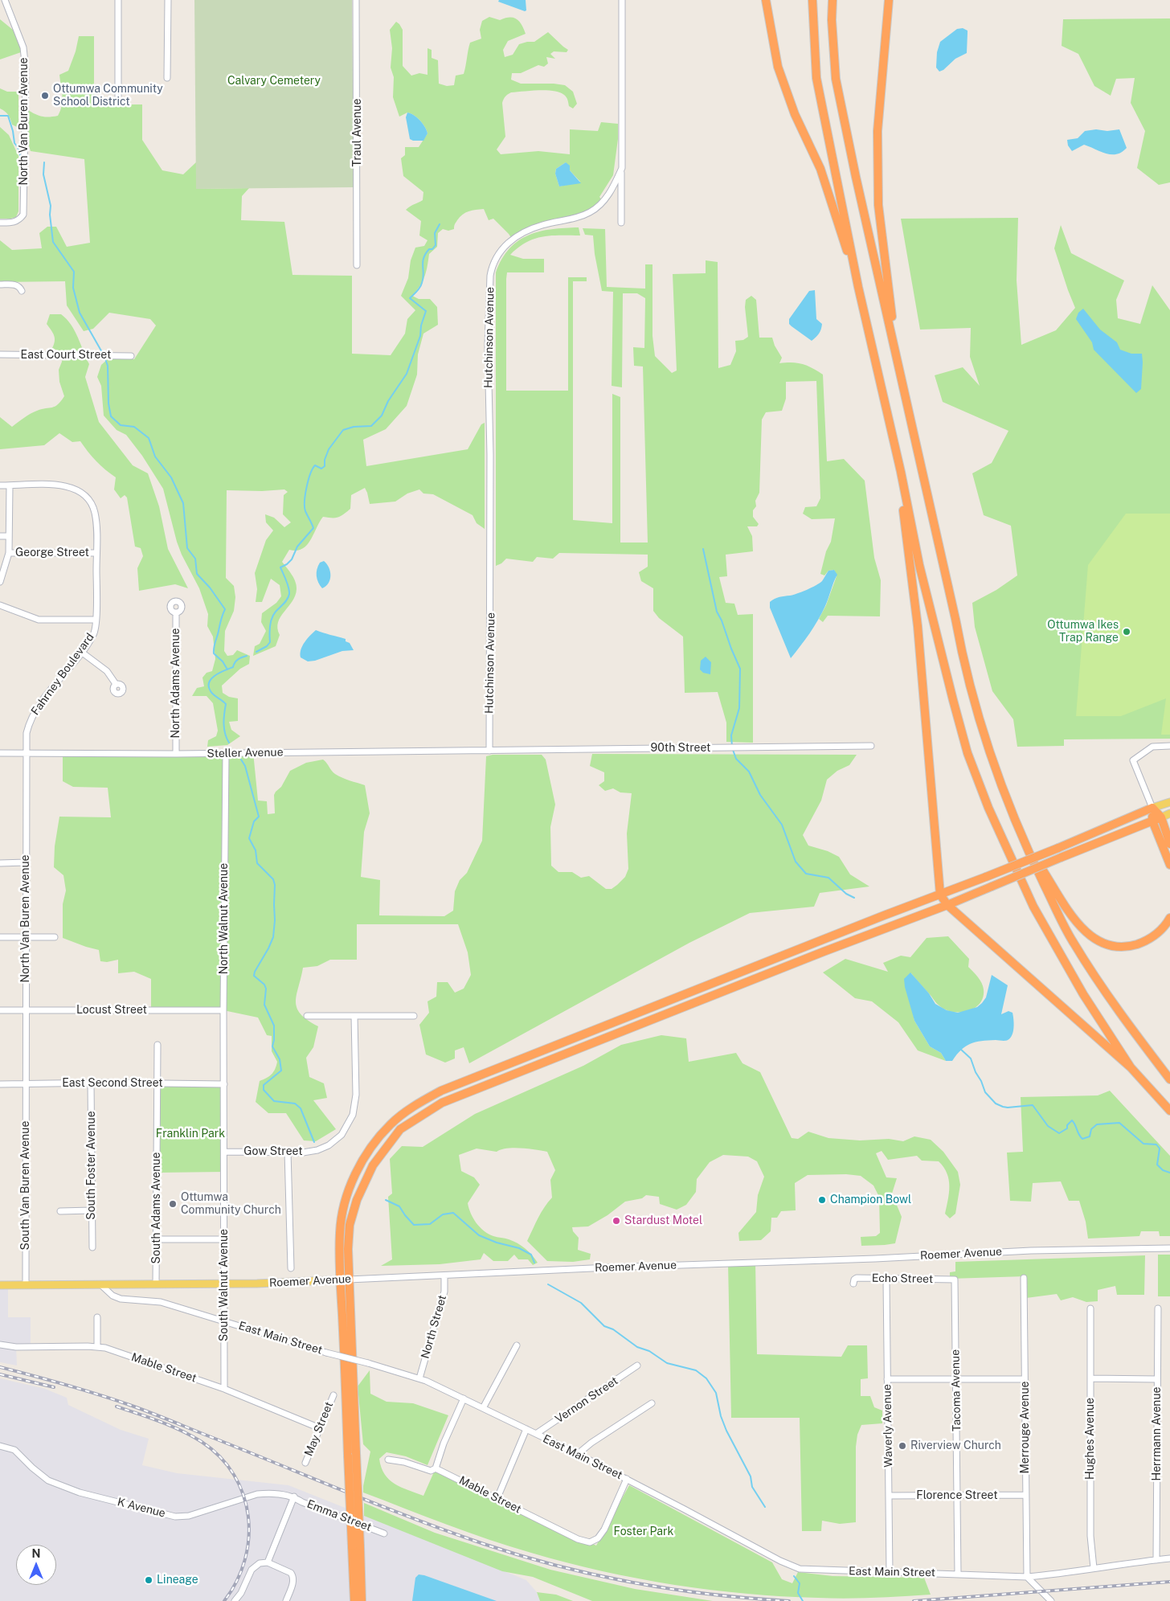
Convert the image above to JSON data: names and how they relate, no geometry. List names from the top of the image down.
{
  "streets": {
    "main road": ["Roemer Avenue"],
    "street": [
      "North Van Buren Avenue",
      "Traul Avenue",
      "Hutchinson Avenue",
      "East Court Street",
      "George Street",
      "Fahrney Boulevard",
      "North Adams Avenue",
      "90th Street",
      "Steller Avenue",
      "North Walnut Avenue",
      "Locust Street",
      "East Second Street",
      "Gow Street",
      "South Foster Avenue",
      "South Van Buren Avenue",
      "South Adams Avenue",
      "Echo Street",
      "South Walnut Avenue",
      "North Street",
      "East Main Street",
      "Mable Street",
      "Tacoma Avenue",
      "Vernon Street",
      "Waverly Avenue",
      "Merrouge Avenue",
      "May Street",
      "Herrmann Avenue",
      "Hughes Avenue",
      "Florence Street",
      "K Avenue",
      "Emma Street"
    ]
  },
  "crossings": [
    ["North Van Buren Avenue", "Fahrney Boulevard"],
    ["North Van Buren Avenue", "Steller Avenue"],
    ["North Van Buren Avenue", "Locust Street"],
    ["North Van Buren Avenue", "East Second Street"],
    ["North Van Buren Avenue", "South Van Buren Avenue"],
    ["Hutchinson Avenue", "90th Street"],
    ["Hutchinson Avenue", "Steller Avenue"],
    ["George Street", "Fahrney Boulevard"],
    ["Fahrney Boulevard", "Steller Avenue"],
    ["North Adams Avenue", "Steller Avenue"],
    ["90th Street", "Steller Avenue"],
    ["Steller Avenue", "North Walnut Avenue"],
    ["North Walnut Avenue", "Locust Street"],
    ["North Walnut Avenue", "East Second Street"],
    ["North Walnut Avenue", "South Walnut Avenue"],
    ["East Second Street", "South Foster Avenue"],
    ["East Second Street", "South Van Buren Avenue"],
    ["East Second Street", "South Adams Avenue"],
    ["East Second Street", "South Walnut Avenue"],
    ["Gow Street", "South Walnut Avenue"],
    ["South Adams Avenue", "Roemer Avenue"],
    ["Roemer Avenue", "South Walnut Avenue"],
    ["Roemer Avenue", "North Street"],
    ["Roemer Avenue", "East Main Street"],
    ["Echo Street", "Tacoma Avenue"],
    ["Echo Street", "Waverly Avenue"],
    ["South Walnut Avenue", "East Main Street"],
    ["South Walnut Avenue", "Mable Street"],
    ["North Street", "East Main Street"],
    ["East Main Street", "Mable Street"],
    ["East Main Street", "Tacoma Avenue"],
    ["East Main Street", "Vernon Street"],
    ["East Main Street", "Waverly Avenue"],
    ["East Main Street", "Merrouge Avenue"],
    ["East Main Street", "Herrmann Avenue"],
    ["East Main Street", "Hughes Avenue"],
    ["Mable Street", "May Street"],
    ["Tacoma Avenue", "Florence Street"],
    ["Waverly Avenue", "Florence Street"],
    ["Merrouge Avenue", "Florence Street"],
    ["K Avenue", "Emma Street"]
  ],
  "parks": ["Calvary Cemetery", "Franklin Park", "Foster Park"],
  "places": [
    "Ottumwa Community School District",
    "Ottumwa Ikes Trap Range",
    "Champion Bowl",
    "Ottumwa Community Church",
    "Stardust Motel",
    "Riverview Church",
    "Lineage"
  ],
  "north": "top"
}
